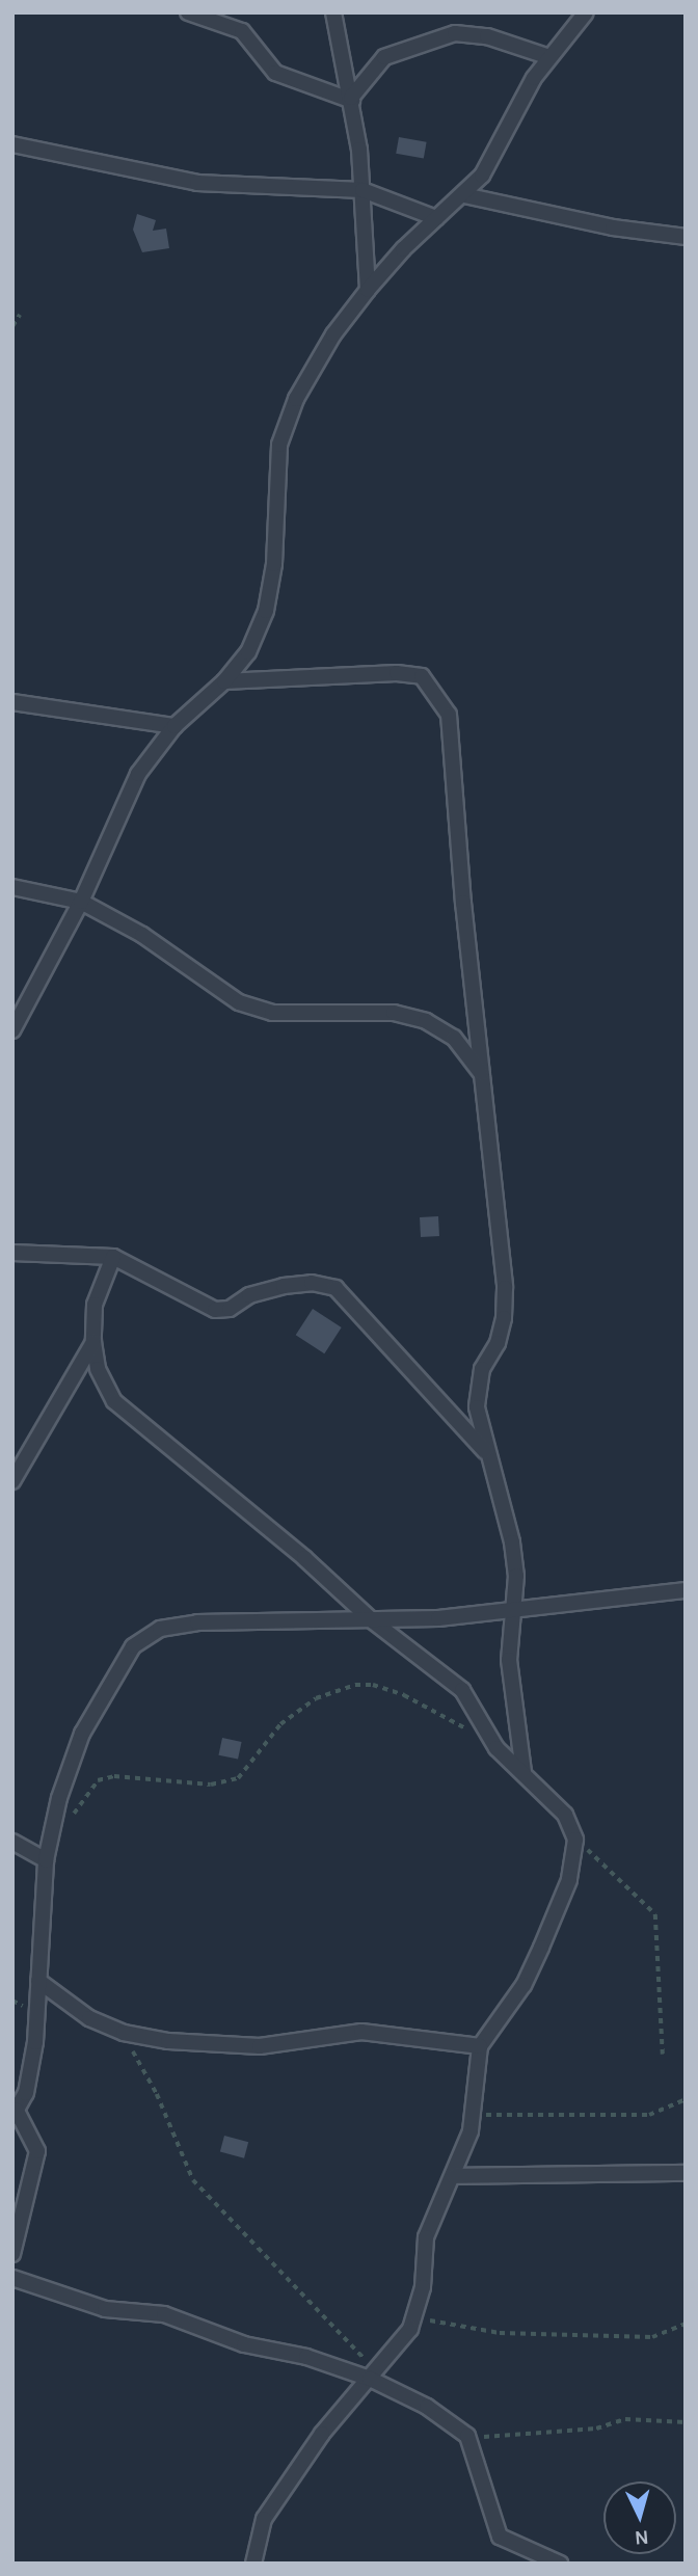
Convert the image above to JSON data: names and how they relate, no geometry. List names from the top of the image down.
{
  "north": "bottom"
}
